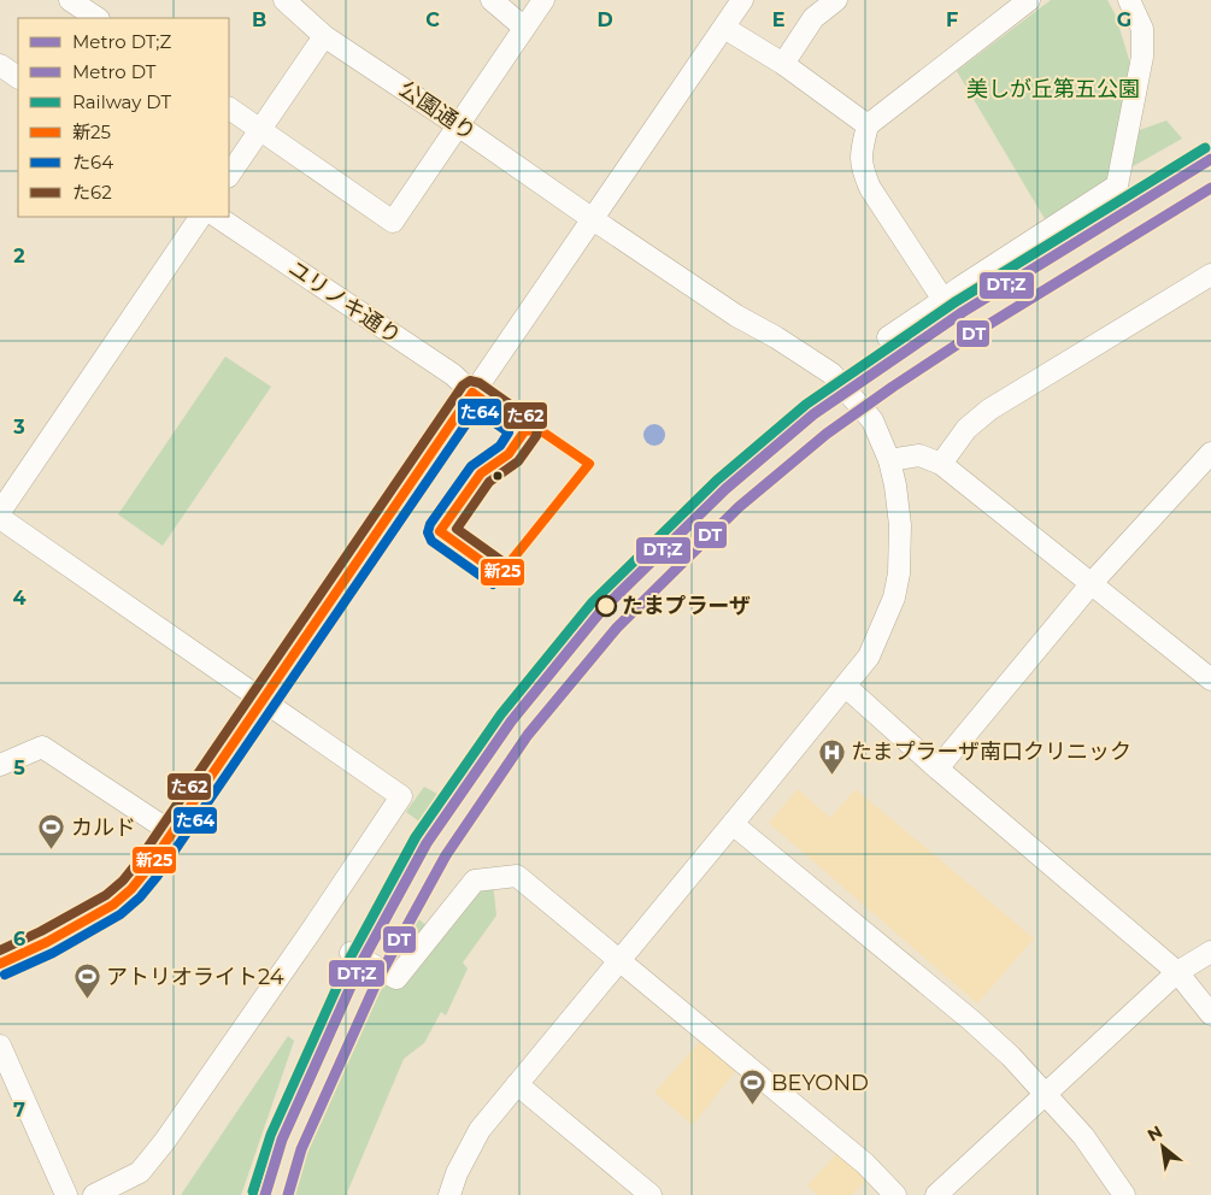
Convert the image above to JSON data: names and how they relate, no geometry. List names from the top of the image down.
{
  "streets": {
    "street": ["公園通り", "ユリノキ通り"]
  },
  "parks": ["美しが丘第五公園"],
  "places": {
    "other": ["たまプラーザ"],
    "hospital": ["たまプラーザ南口クリニック"],
    "sports": ["カルド", "アトリオライト24", "BEYOND"]
  },
  "lines": [
    "rail line DT",
    "metro line DT;Z",
    "metro line DT",
    "transit line た62",
    "transit line 新25",
    "transit line た64"
  ],
  "legend": [
    "Metro DT;Z",
    "Metro DT",
    "Railway DT",
    "新25",
    "た64",
    "た62"
  ],
  "north": "top left",
  "grid": {
    "columns": [
      "B",
      "C",
      "D",
      "E",
      "F",
      "G"
    ],
    "rows": [
      "2",
      "3",
      "4",
      "5",
      "6",
      "7"
    ]
  }
}
